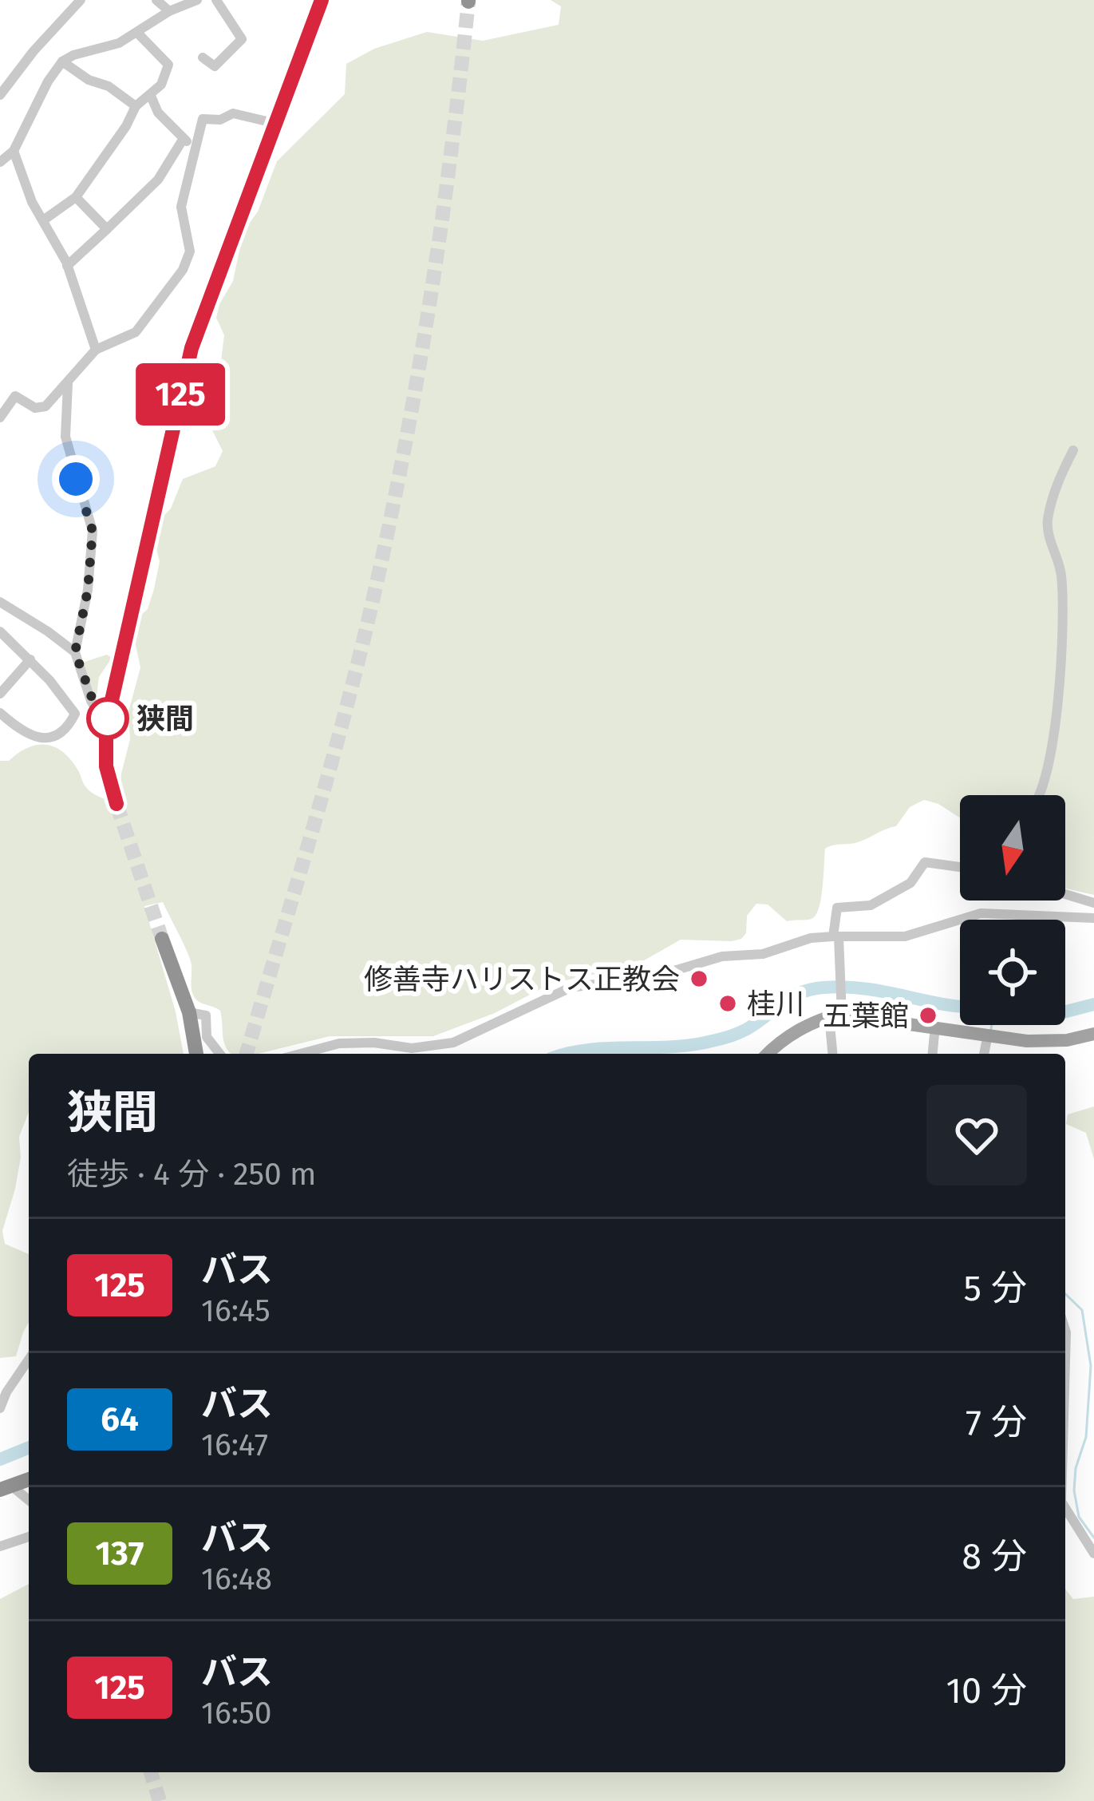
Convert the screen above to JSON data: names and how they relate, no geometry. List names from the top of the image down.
{
  "places": [
    "狭間",
    "修善寺ハリストス正教会",
    "桂川",
    "五葉館"
  ],
  "lines": ["bus line 125"],
  "north": "bottom",
  "page": {
    "on_map": "125",
    "heading": ["狭間", "徒歩 · 4 分 · 250 m"],
    "list": [
      {
        "mark": "125",
        "name": "バス",
        "note": "16:45",
        "value": "5 分"
      },
      {
        "mark": "64",
        "name": "バス",
        "note": "16:47",
        "value": "7 分"
      },
      {
        "mark": "137",
        "name": "バス",
        "note": "16:48",
        "value": "8 分"
      },
      {
        "mark": "125",
        "name": "バス",
        "note": "16:50",
        "value": "10 分"
      }
    ]
  }
}
